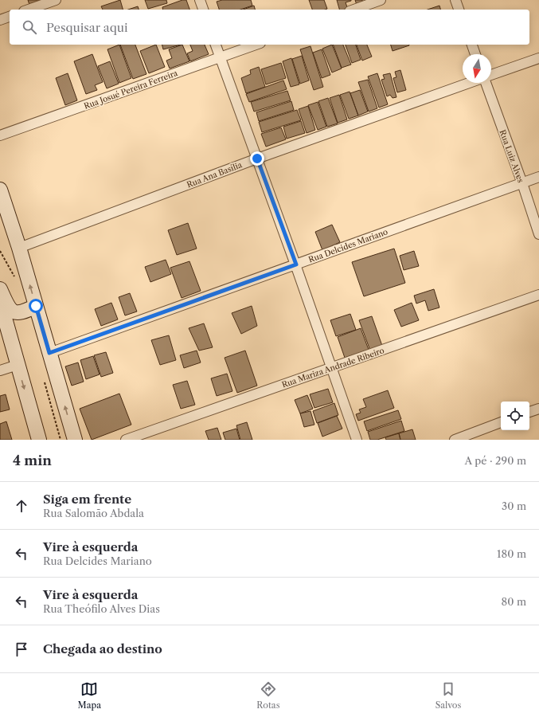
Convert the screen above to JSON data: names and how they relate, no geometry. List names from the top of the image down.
{
  "streets": {
    "street": [
      "Rua Josué Pereira Ferreira",
      "Rua Luiz Alves",
      "Rua Ana Basília",
      "Rua Delcides Mariano",
      "Rua Mariza Andrade Ribeiro"
    ]
  },
  "crossings": [
    ["Rua Luiz Alves", "Rua Delcides Mariano"]
  ],
  "north": "bottom",
  "page": {
    "search": "Pesquisar aqui",
    "heading": ["4 min", "A pé · 290 m"],
    "list": [
      ["Siga em frente", "Rua Salomão Abdala", "30 m"],
      ["Vire à esquerda", "Rua Delcides Mariano", "180 m"],
      ["Vire à esquerda", "Rua Theófilo Alves Dias", "80 m"],
      "Chegada ao destino"
    ],
    "nav": ["Mapa", "Rotas", "Salvos"]
  }
}
